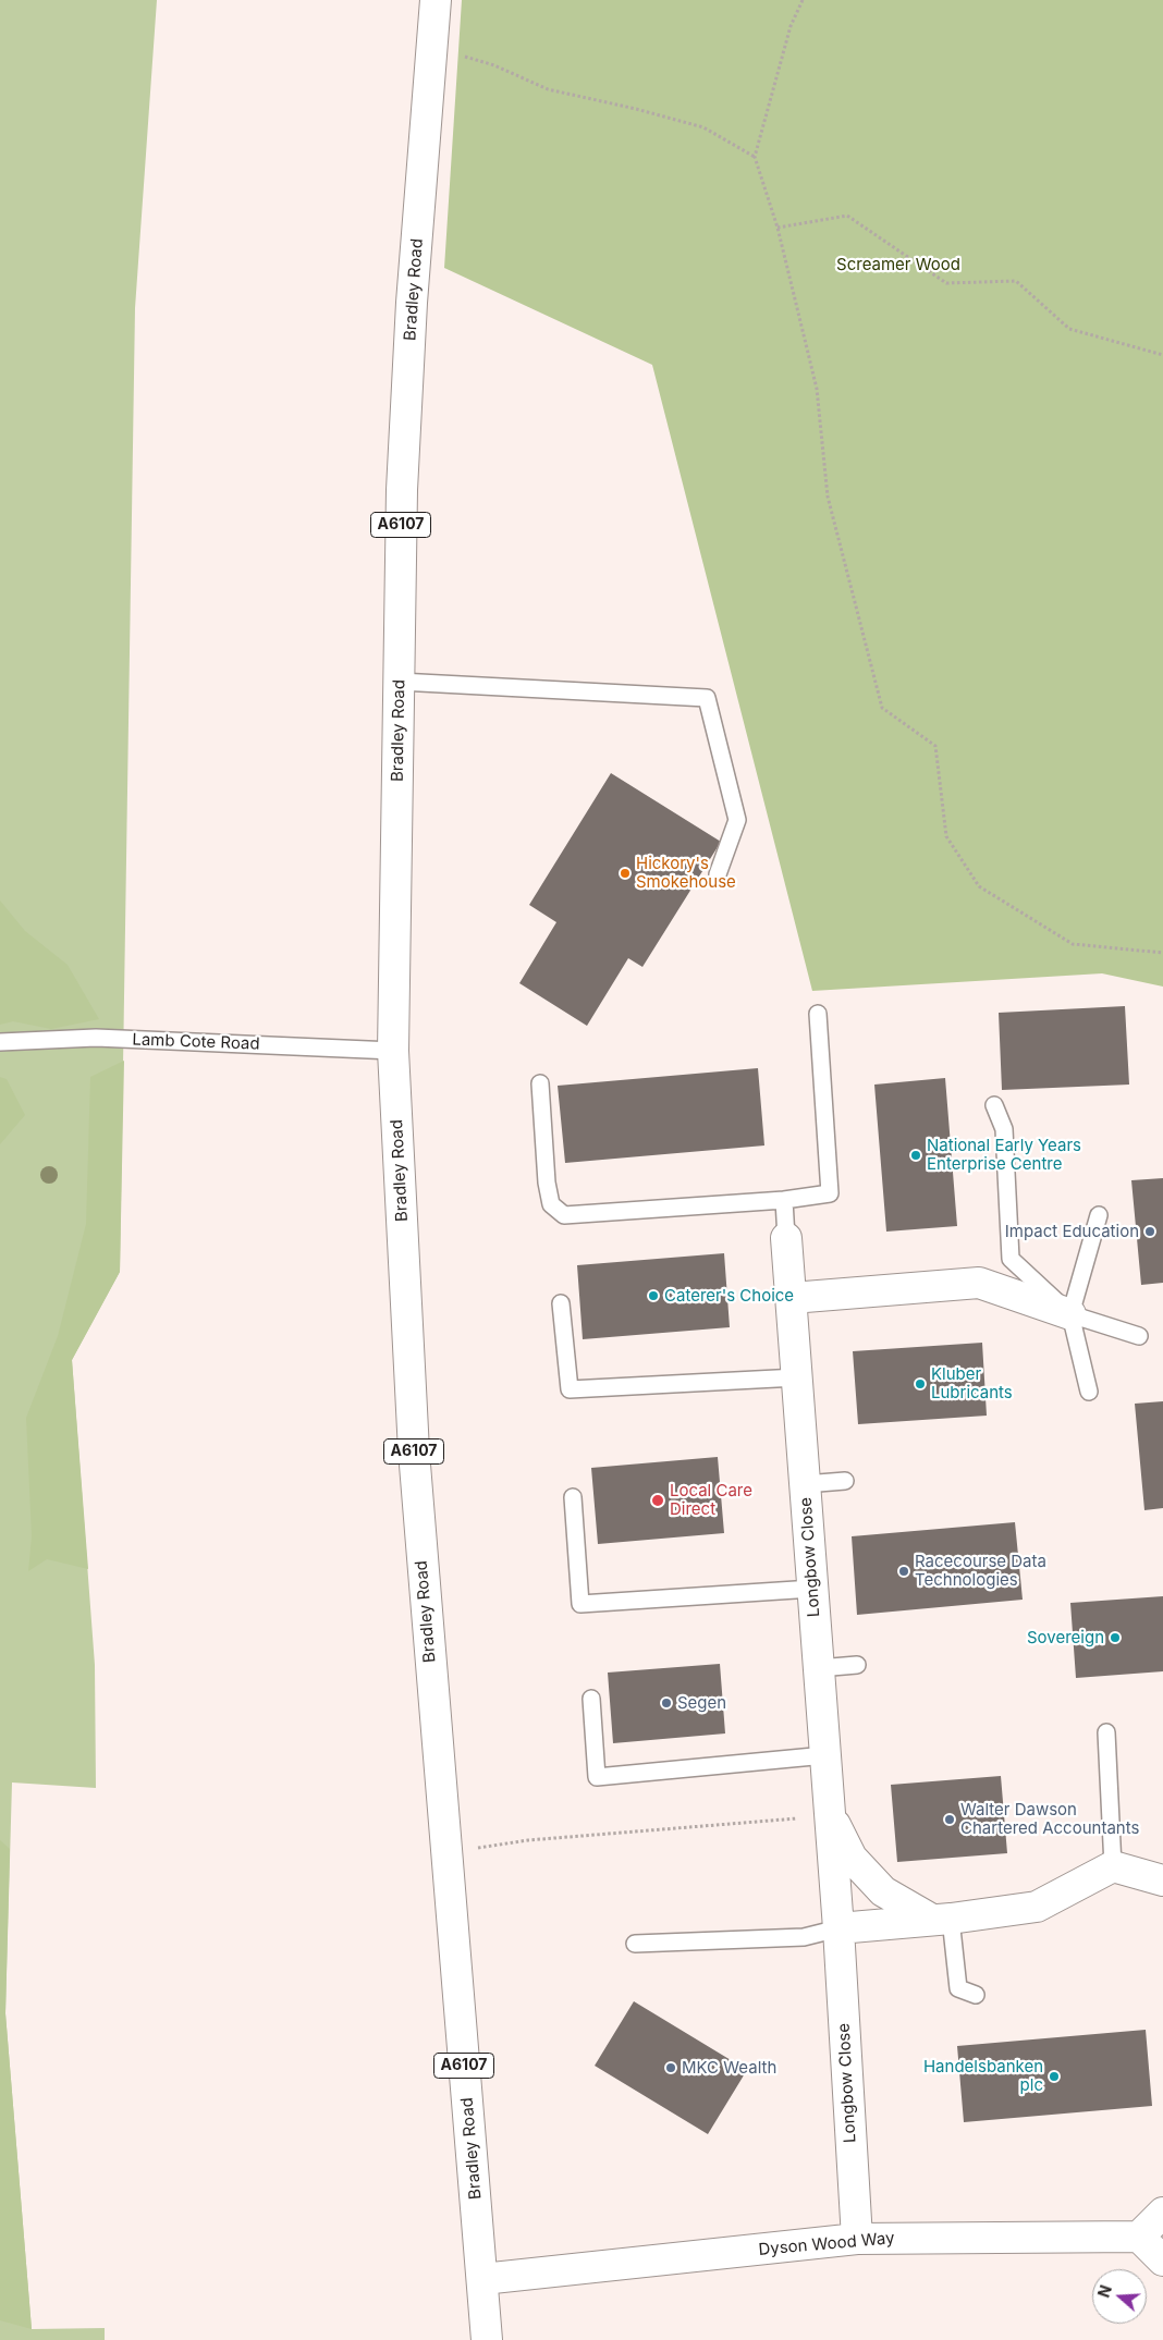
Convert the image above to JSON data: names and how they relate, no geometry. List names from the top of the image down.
{
  "streets": {
    "street": [
      "Bradley Road",
      "A6107",
      "Longbow Close",
      "Dyson Wood Way"
    ],
    "lane": ["Lamb Cote Road"]
  },
  "crossings": [
    ["Bradley Road", "Lamb Cote Road"],
    ["Bradley Road", "Dyson Wood Way"],
    ["Longbow Close", "Dyson Wood Way"]
  ],
  "parks": ["Screamer Wood"],
  "places": [
    "Hickory's Smokehouse",
    "National Early Years Enterprise Centre",
    "Impact Education",
    "Caterer's Choice",
    "Kluber Lubricants",
    "Local Care Direct",
    "Racecourse Data Technologies",
    "Sovereign",
    "Segen",
    "Walter Dawson Chartered Accountants",
    "MKC Wealth",
    "Handelsbanken plc"
  ],
  "north": "left"
}
